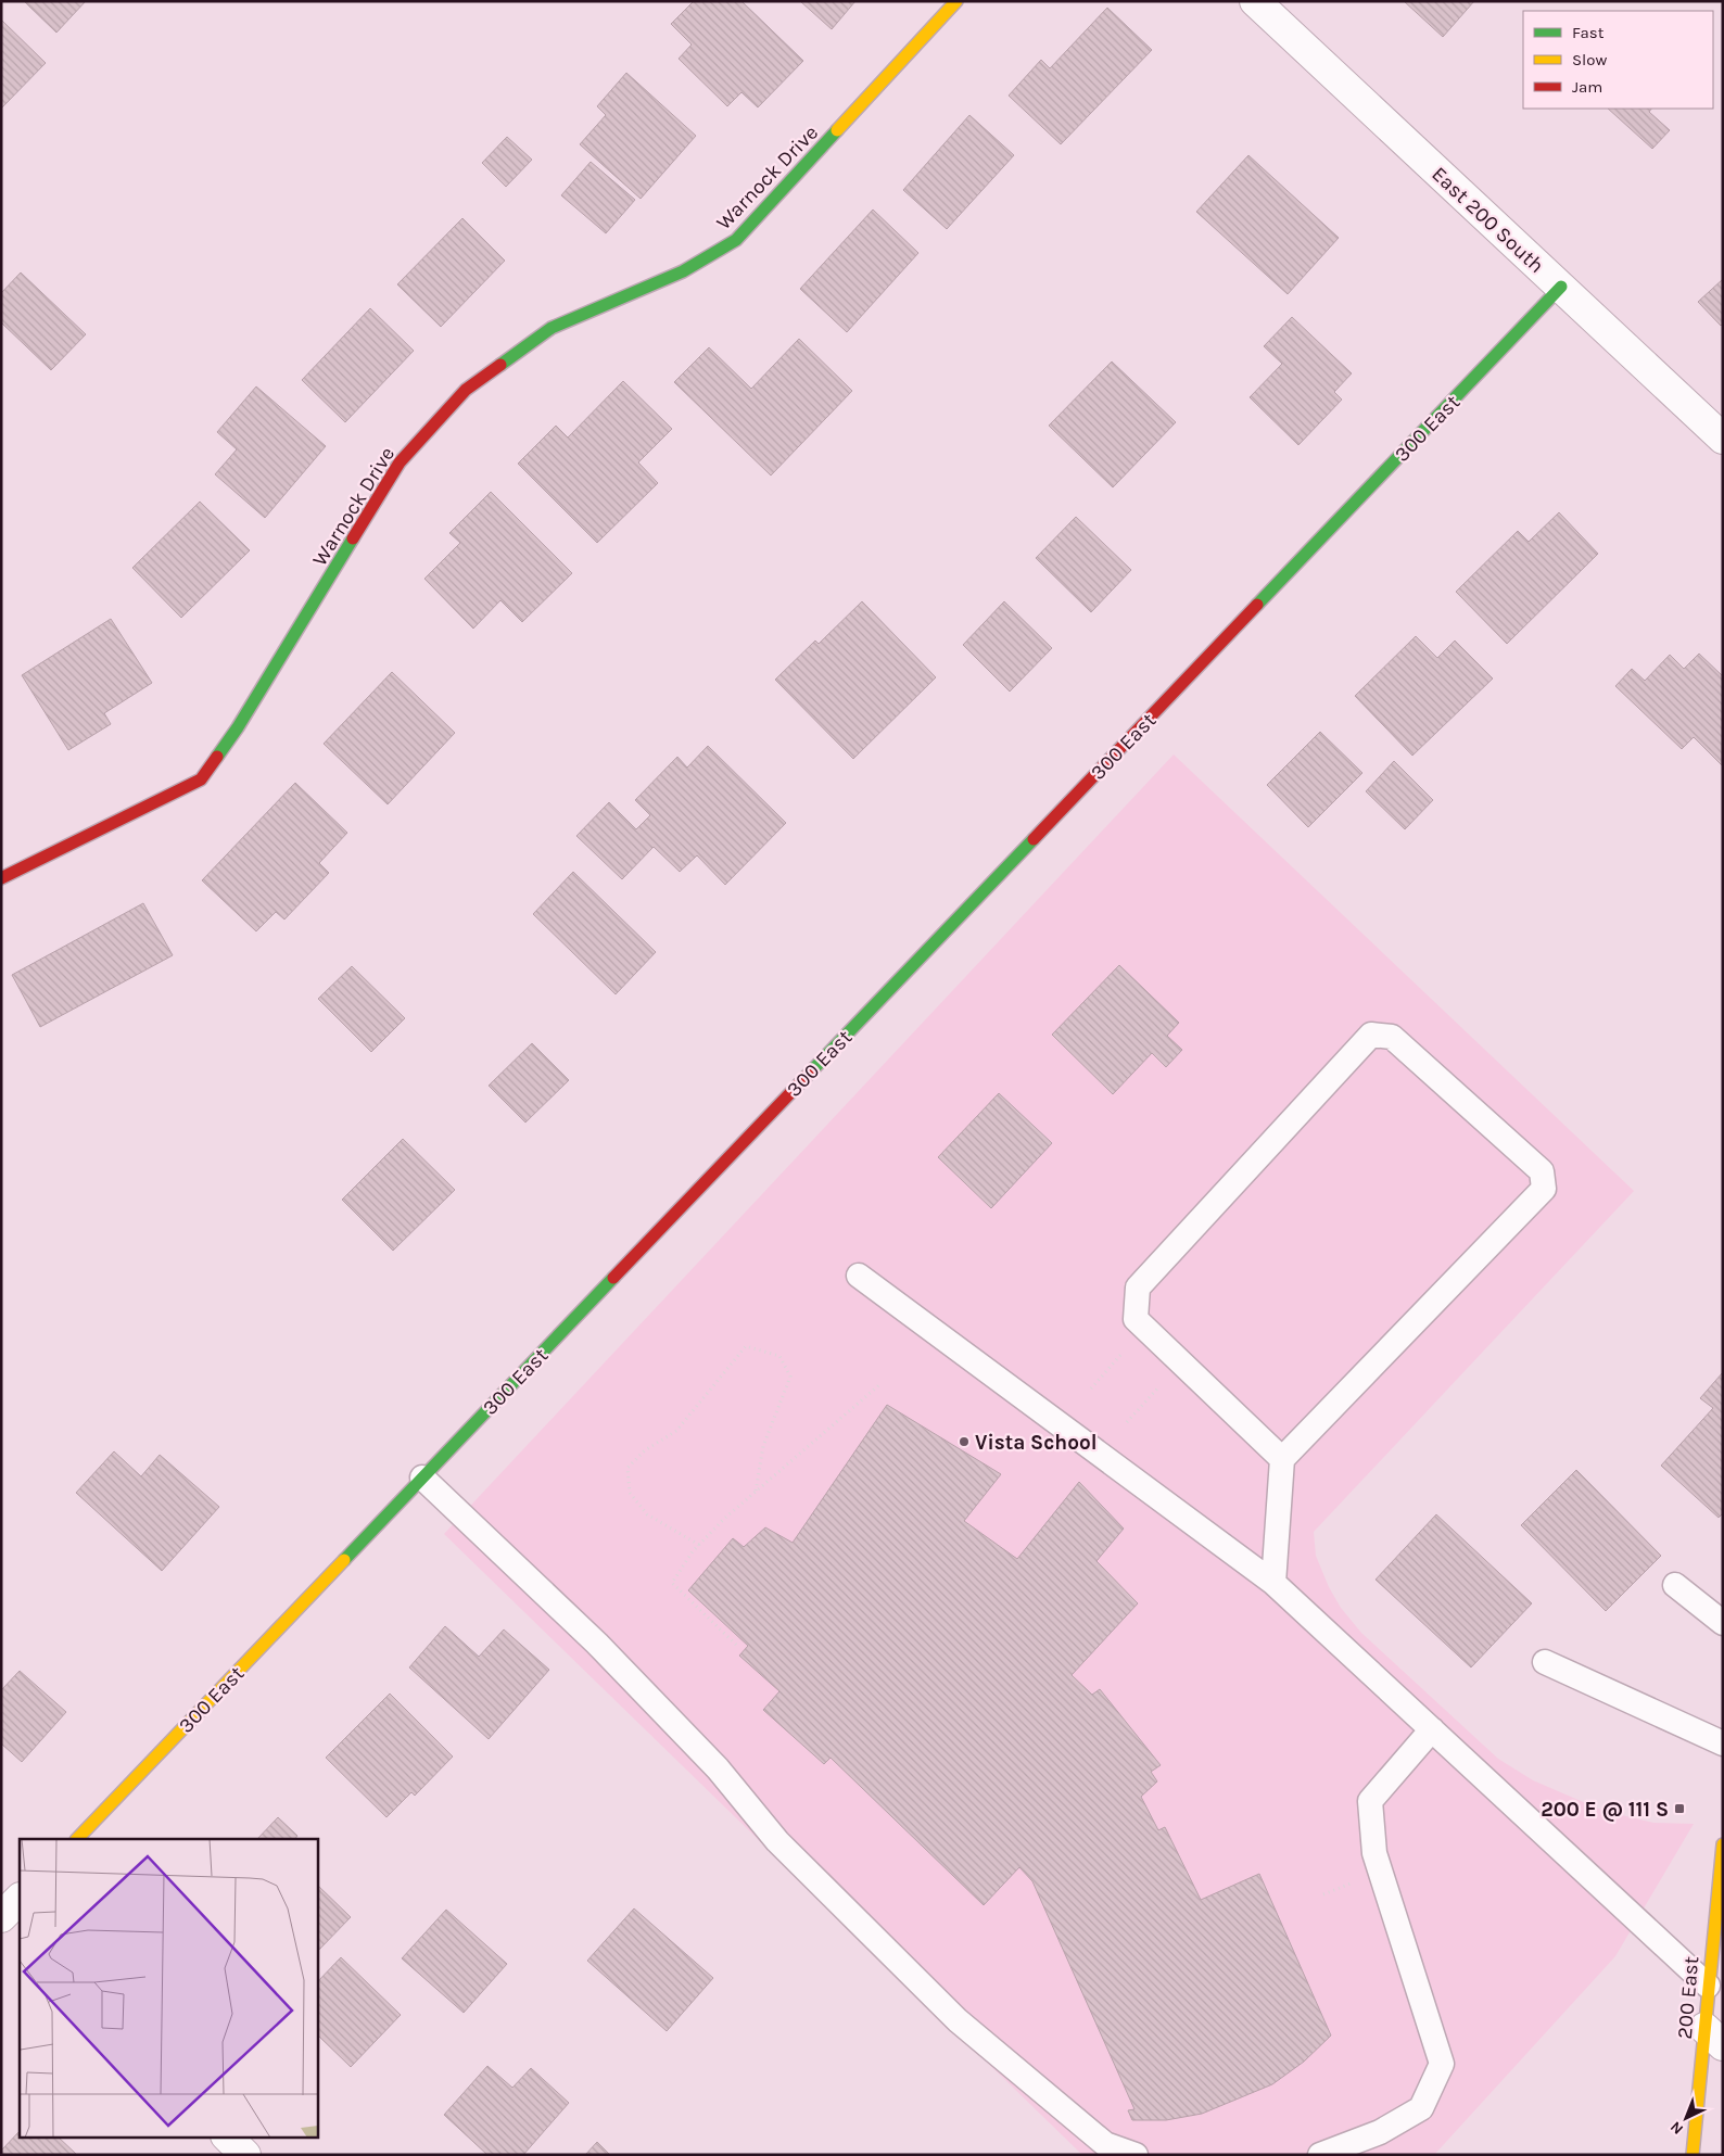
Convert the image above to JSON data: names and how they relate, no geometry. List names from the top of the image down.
{
  "streets": {
    "street": [
      "Warnock Drive",
      "East 200 South",
      "300 East",
      "200 East"
    ]
  },
  "crossings": [
    ["East 200 South", "300 East"]
  ],
  "places": {
    "other": ["Vista School"],
    "transit": ["200 E @ 111 S"]
  },
  "legend": ["Fast", "Slow", "Jam"],
  "north": "bottom left"
}
